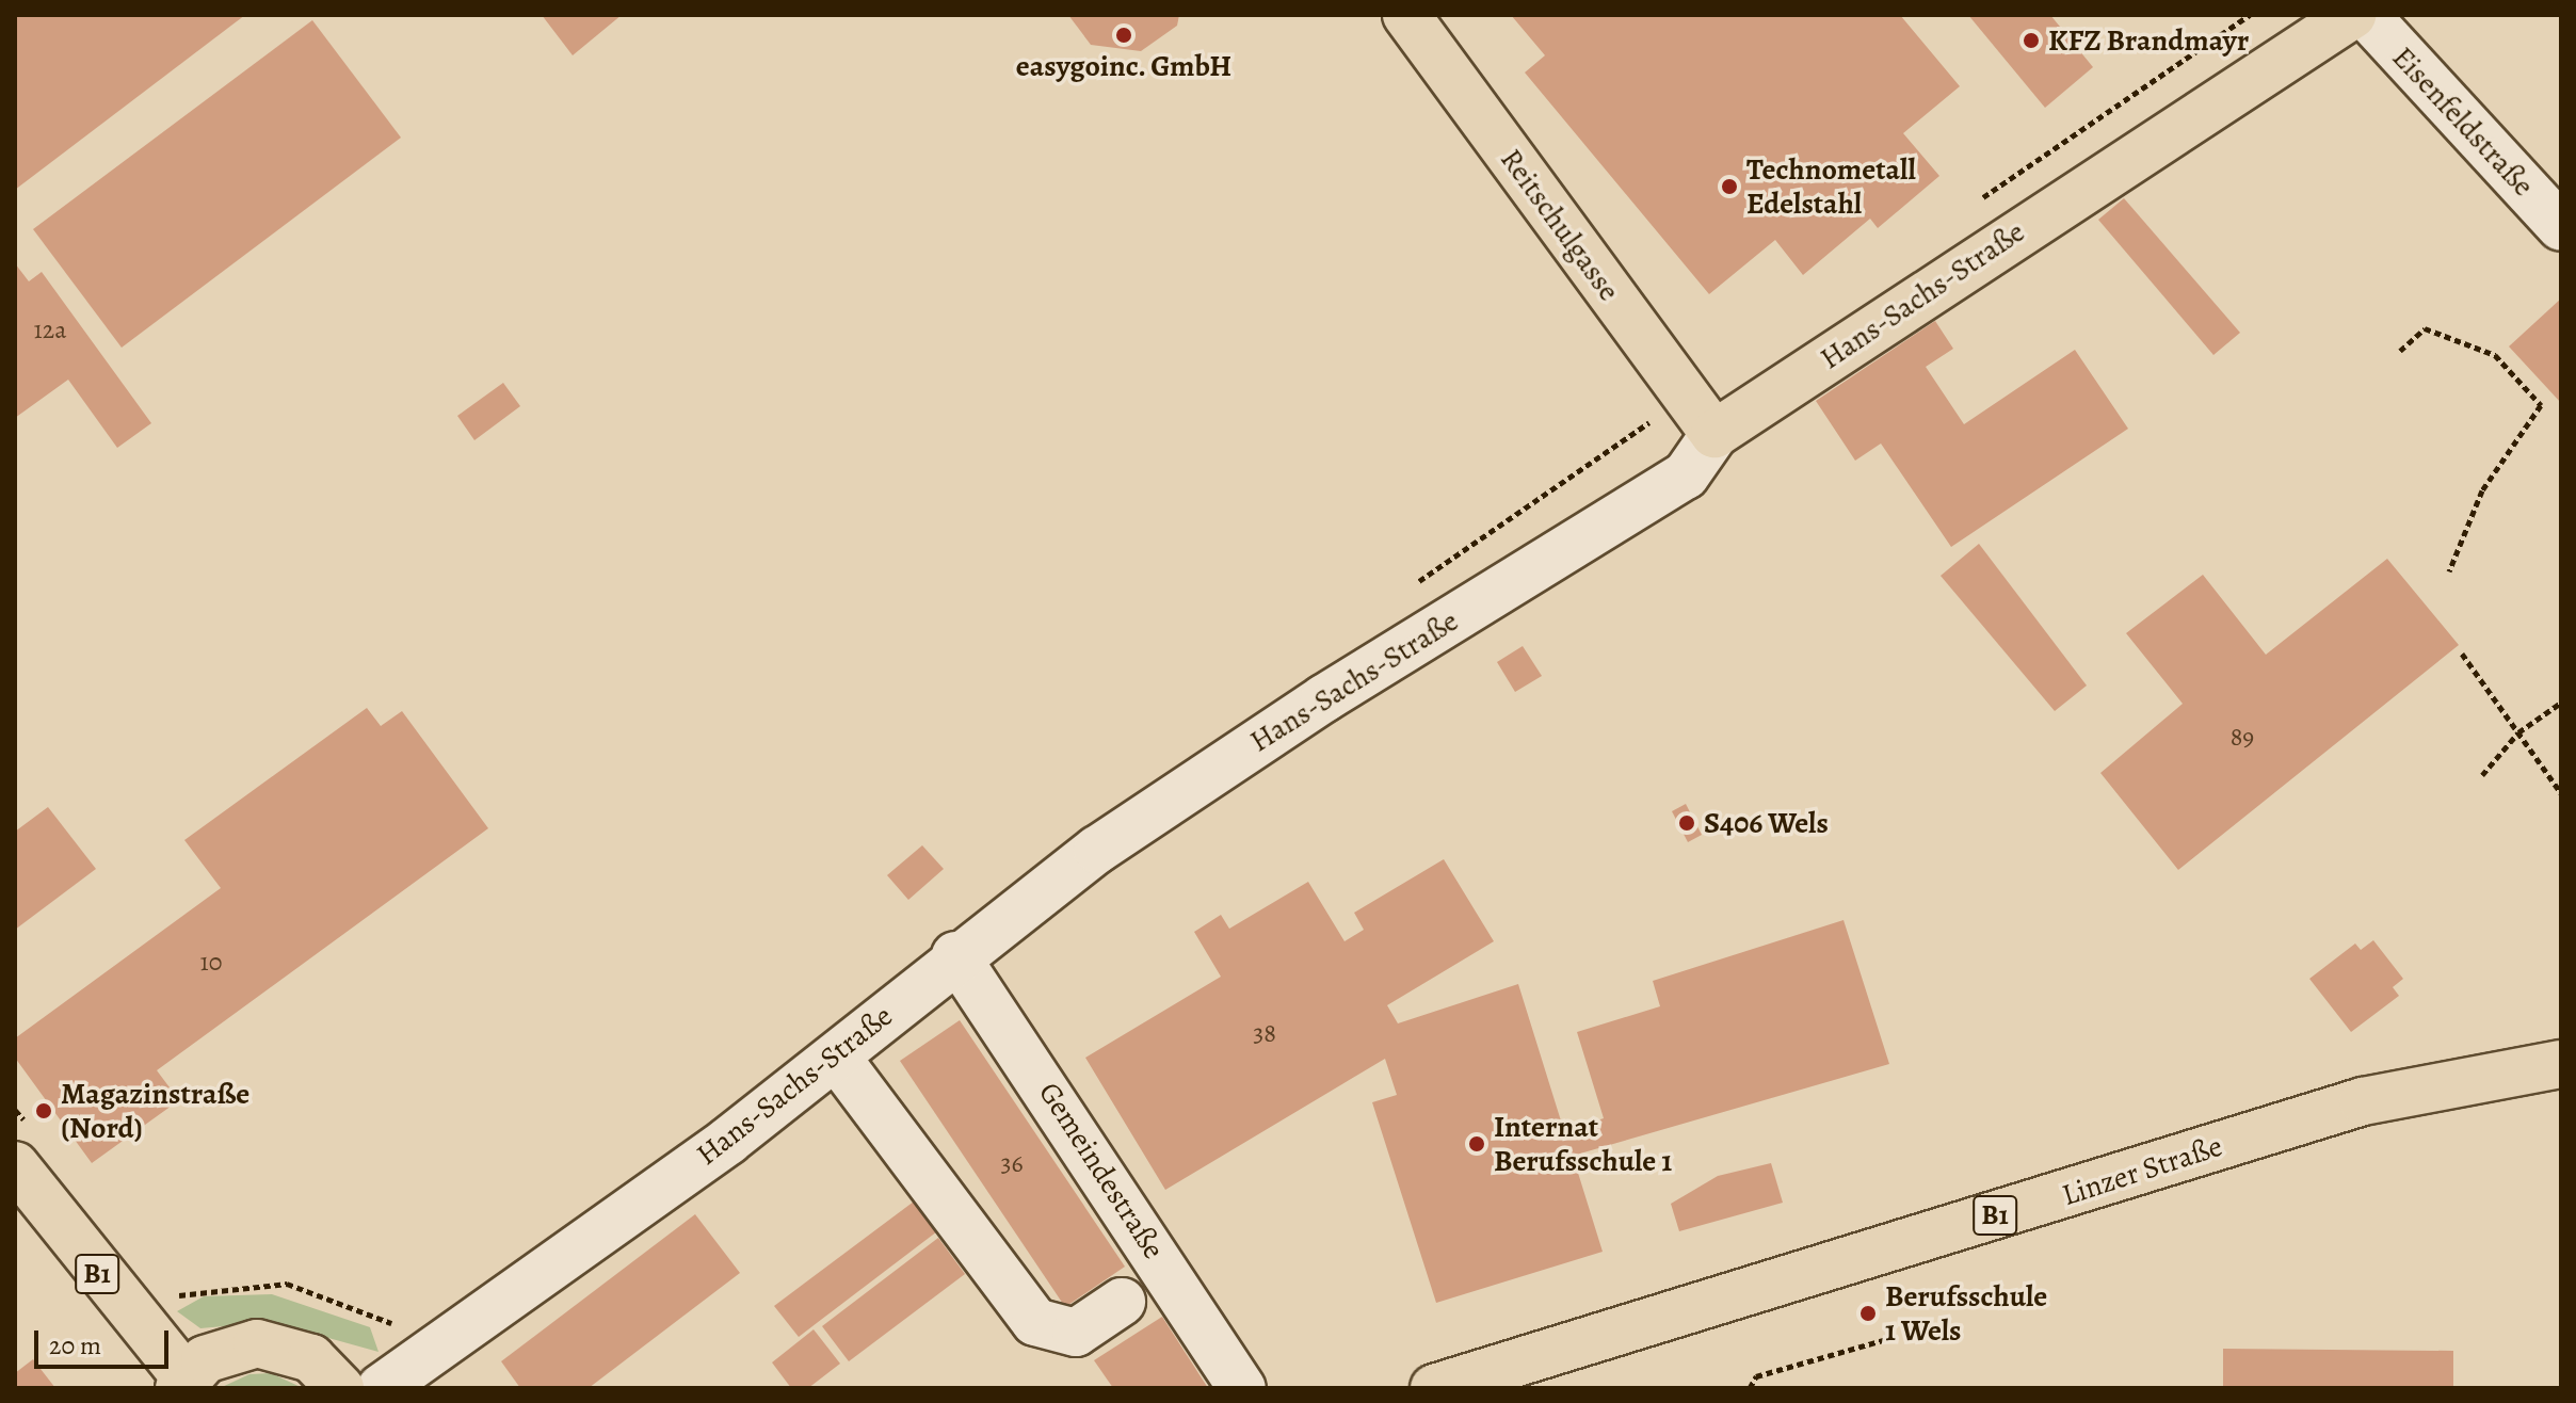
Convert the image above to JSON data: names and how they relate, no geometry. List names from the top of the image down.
{
  "streets": {
    "main road": [
      "Reitschulgasse",
      "Hans-Sachs-Straße",
      "Linzer Straße",
      "B1"
    ],
    "street": ["Eisenfeldstraße", "Gemeindestraße"]
  },
  "crossings": [
    ["Reitschulgasse", "Hans-Sachs-Straße"],
    ["Hans-Sachs-Straße", "Gemeindestraße"]
  ],
  "places": [
    "easygoinc. GmbH",
    "KFZ Brandmayr",
    "Technometall Edelstahl",
    "S406 Wels",
    "Magazinstraße (Nord)",
    "Internat Berufsschule 1",
    "Berufsschule 1 Wels"
  ],
  "house_numbers": [
    "12a",
    "89",
    "10",
    "38",
    "36"
  ],
  "scale_bar": "20 m"
}
